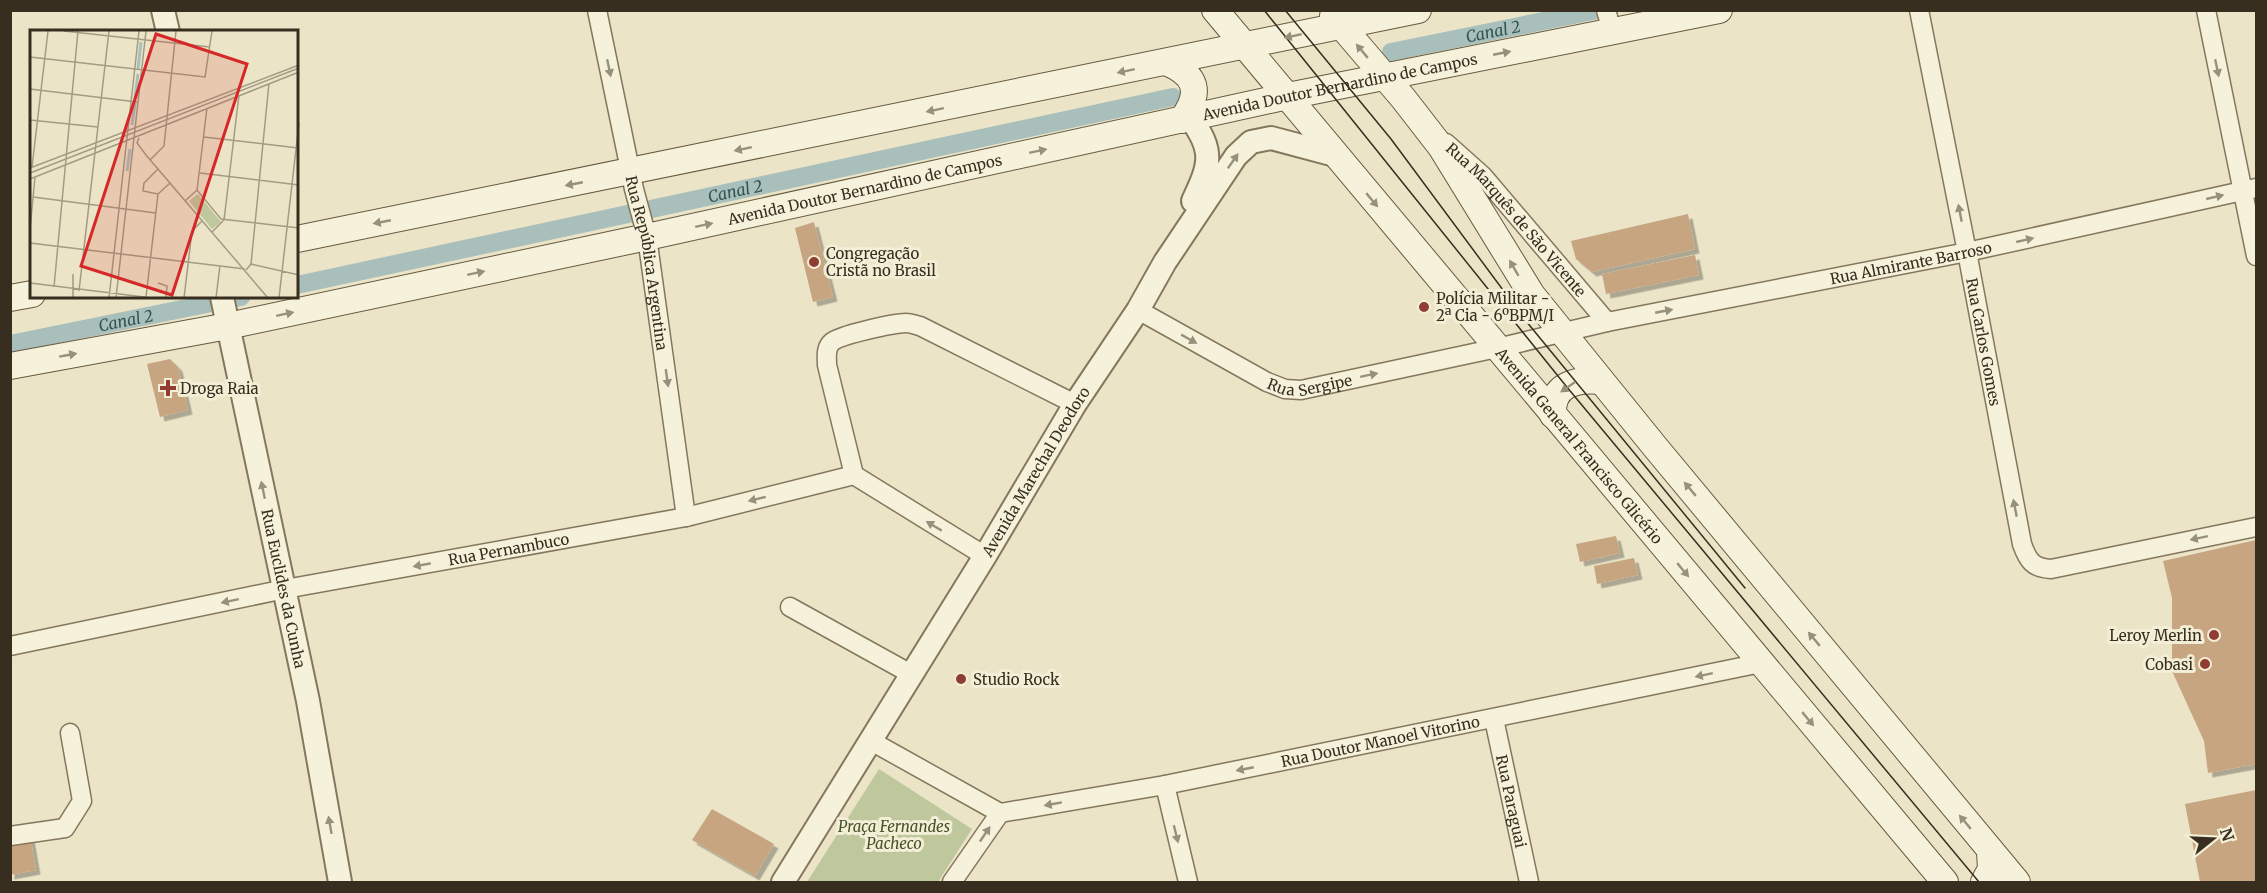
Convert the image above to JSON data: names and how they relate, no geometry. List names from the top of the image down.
{
  "streets": {
    "main road": ["Avenida Doutor Bernardino de Campos", "Rua Marquês de São Vicente", "Avenida General Francisco Glicério"],
    "street": [
      "Rua República Argentina",
      "Rua Almirante Barroso",
      "Rua Carlos Gomes",
      "Rua Sergipe",
      "Avenida Marechal Deodoro",
      "Rua Pernambuco",
      "Rua Euclides da Cunha",
      "Rua Doutor Manoel Vitorino",
      "Rua Paraguai"
    ]
  },
  "crossings": [
    ["Avenida Doutor Bernardino de Campos", "Rua Marquês de São Vicente"],
    ["Avenida Doutor Bernardino de Campos", "Rua República Argentina"],
    ["Avenida Doutor Bernardino de Campos", "Avenida General Francisco Glicério"],
    ["Avenida Doutor Bernardino de Campos", "Rua Euclides da Cunha"],
    ["Rua Marquês de São Vicente", "Rua Almirante Barroso"],
    ["Rua República Argentina", "Rua Pernambuco"],
    ["Rua Almirante Barroso", "Rua Carlos Gomes"],
    ["Rua Almirante Barroso", "Rua Sergipe"],
    ["Rua Sergipe", "Avenida General Francisco Glicério"],
    ["Rua Sergipe", "Avenida Marechal Deodoro"],
    ["Avenida General Francisco Glicério", "Avenida Marechal Deodoro"],
    ["Avenida General Francisco Glicério", "Rua Doutor Manoel Vitorino"],
    ["Rua Pernambuco", "Rua Euclides da Cunha"],
    ["Rua Doutor Manoel Vitorino", "Rua Paraguai"]
  ],
  "one_way": [
    "Rua República Argentina",
    "Rua Almirante Barroso",
    "Rua Sergipe",
    "Rua Pernambuco",
    "Rua Euclides da Cunha",
    "Rua Doutor Manoel Vitorino"
  ],
  "water": ["Canal 2"],
  "parks": ["Praça Fernandes Pacheco"],
  "places": {
    "other": [
      "Congregação Cristã no Brasil",
      "Polícia Militar - 2ª Cia - 6ºBPM/I",
      "Leroy Merlin",
      "Cobasi",
      "Studio Rock"
    ],
    "health": ["Droga Raia"]
  },
  "north": "right"
}
